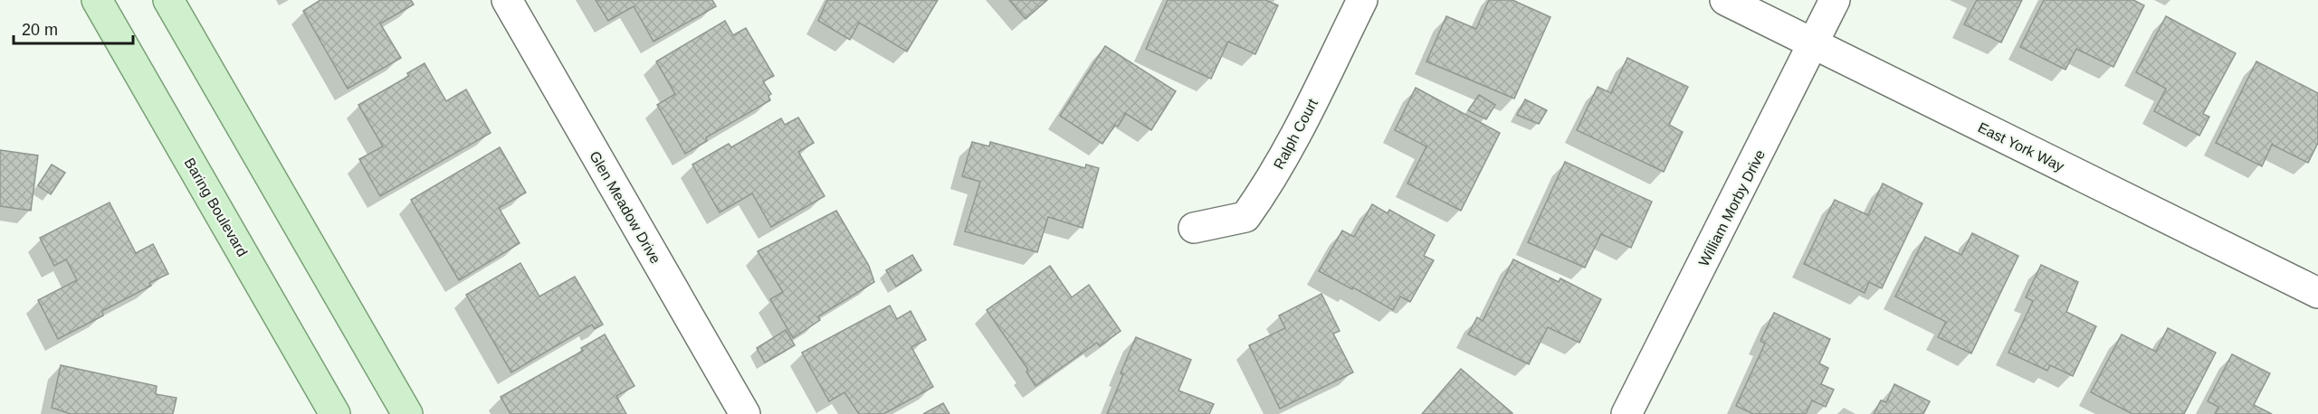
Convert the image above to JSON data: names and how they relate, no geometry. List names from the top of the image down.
{
  "streets": {
    "main road": ["Baring Boulevard"],
    "street": [
      "Ralph Court",
      "East York Way",
      "Glen Meadow Drive",
      "William Morby Drive"
    ]
  },
  "crossings": [
    ["East York Way", "William Morby Drive"]
  ],
  "scale_bar": "20 m"
}
